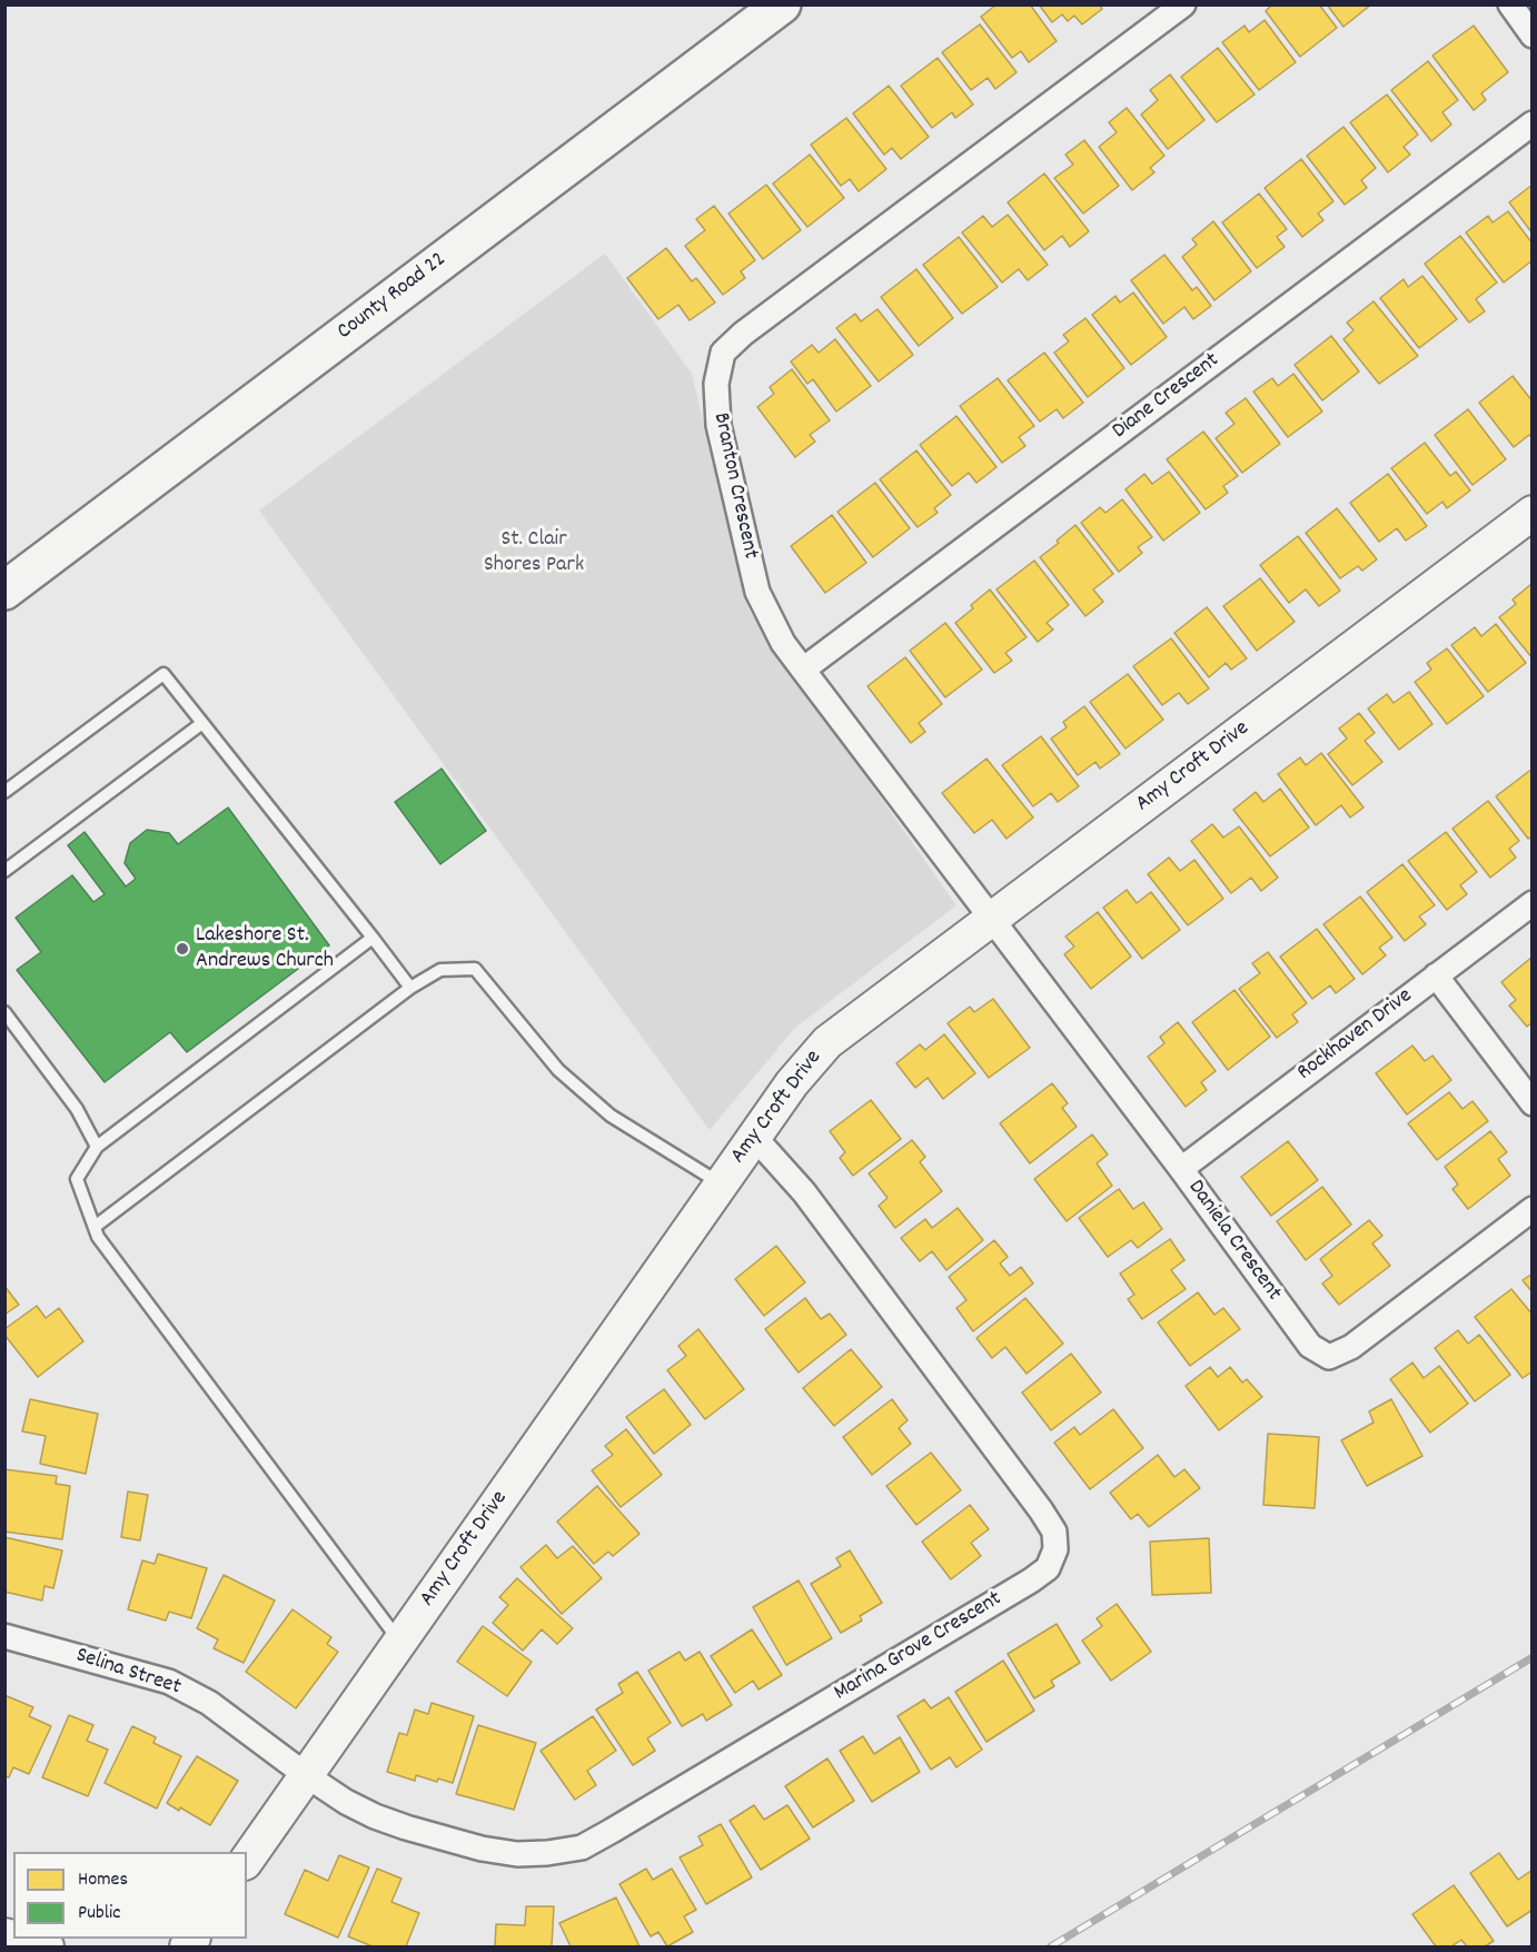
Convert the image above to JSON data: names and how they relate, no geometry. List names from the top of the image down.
{
  "streets": {
    "main road": ["County Road 22"],
    "street": [
      "Diane Crescent",
      "Branton Crescent",
      "Amy Croft Drive",
      "Rockhaven Drive",
      "Daniela Crescent",
      "Marina Grove Crescent",
      "Selina Street"
    ]
  },
  "crossings": [
    ["Diane Crescent", "Branton Crescent"],
    ["Branton Crescent", "Amy Croft Drive"],
    ["Branton Crescent", "Daniela Crescent"],
    ["Amy Croft Drive", "Daniela Crescent"],
    ["Amy Croft Drive", "Marina Grove Crescent"],
    ["Amy Croft Drive", "Selina Street"],
    ["Rockhaven Drive", "Daniela Crescent"],
    ["Marina Grove Crescent", "Selina Street"]
  ],
  "parks": ["St. Clair Shores Park"],
  "places": ["Lakeshore St. Andrews Church"],
  "legend": ["Homes", "Public"]
}
